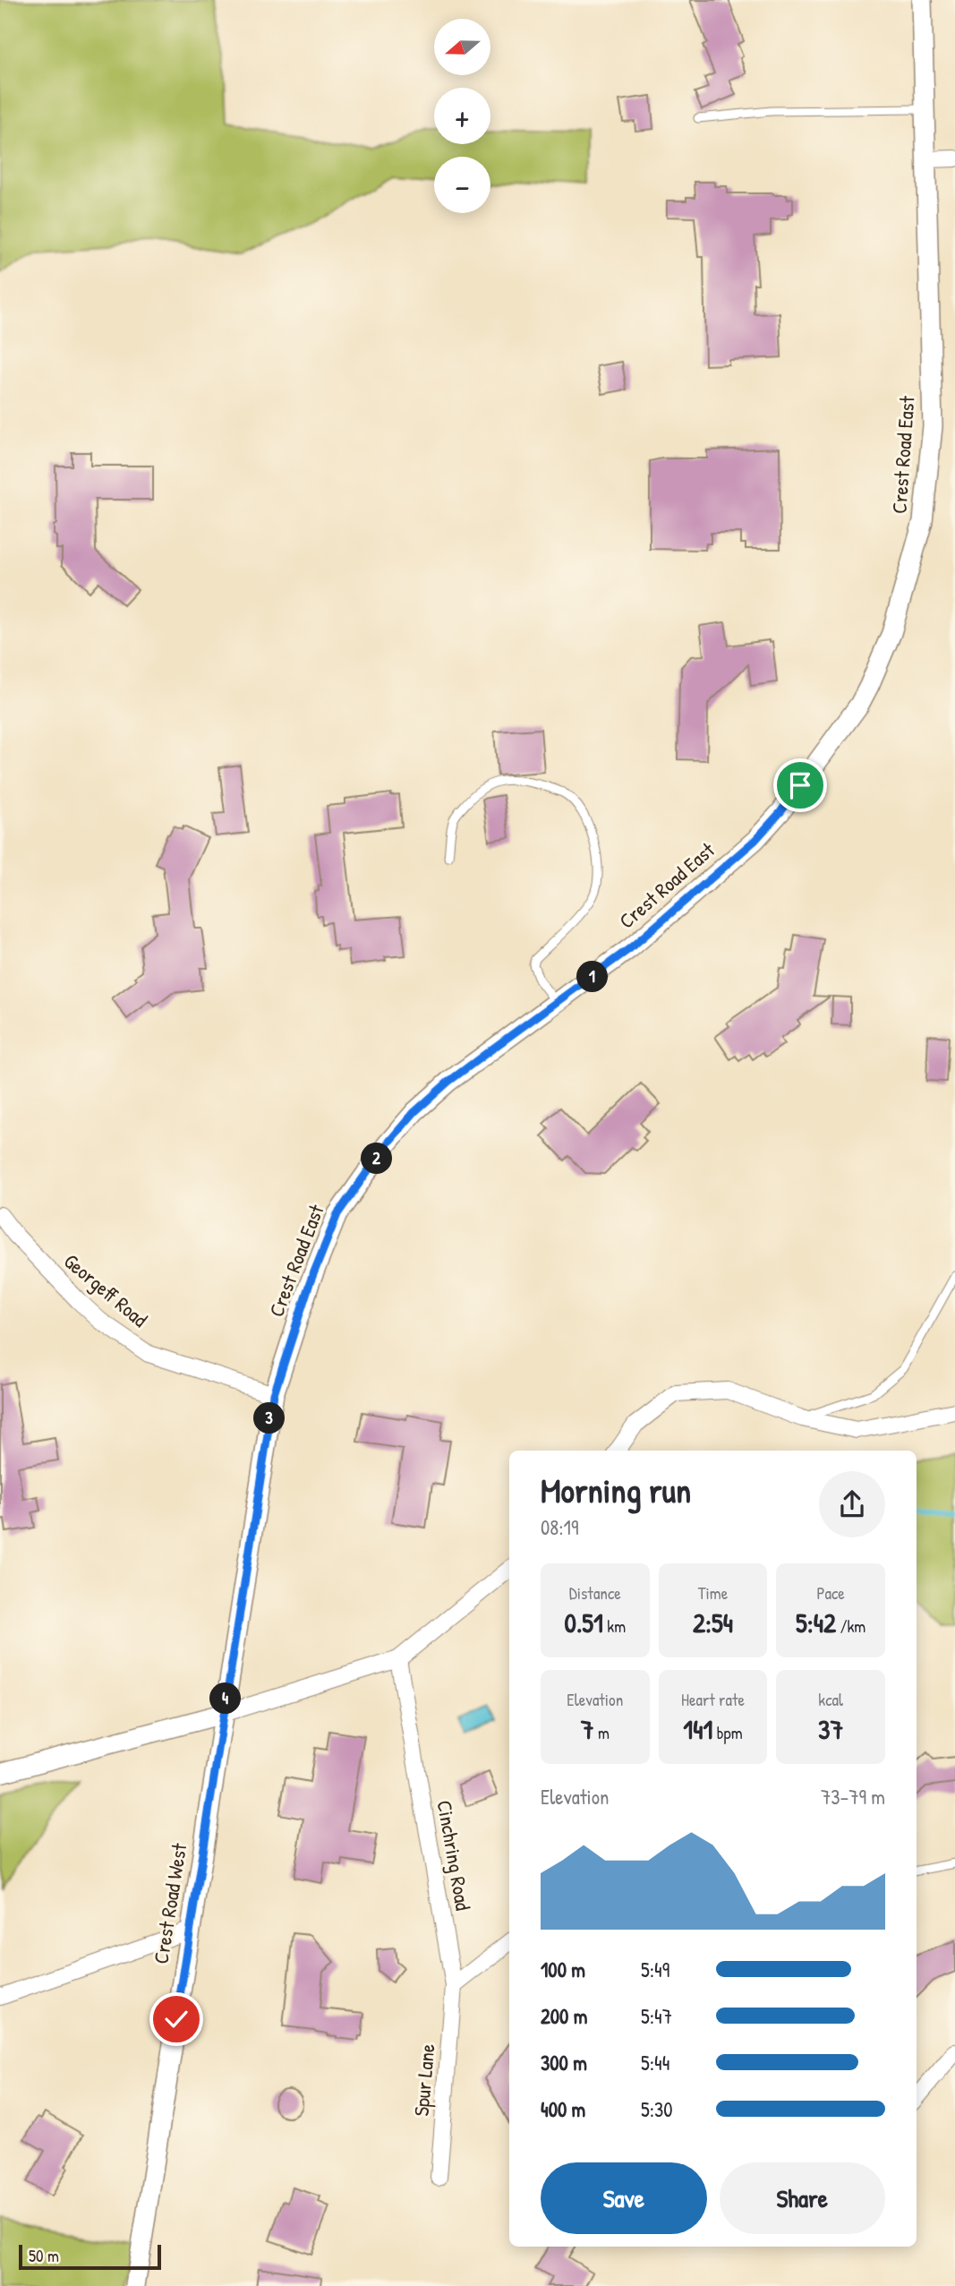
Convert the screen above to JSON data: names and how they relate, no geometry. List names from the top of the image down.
{
  "streets": {
    "street": [
      "Crest Road East",
      "Georgeff Road",
      "Cinchring Road",
      "Crest Road West",
      "Spur Lane"
    ]
  },
  "crossings": [
    ["Crest Road East", "Georgeff Road"],
    ["Crest Road East", "Crest Road West"],
    ["Cinchring Road", "Spur Lane"]
  ],
  "scale_bar": "50 m",
  "north": "left",
  "page": {
    "map_buttons": ["+", "−"],
    "pins": [
      "1",
      "2",
      "3",
      "4"
    ],
    "heading": ["Morning run", "08:19"],
    "stats": [
      ["Distance", "0.51 km"],
      ["Time", "2:54"],
      ["Pace", "5:42 /km"],
      ["Elevation", "7 m"],
      ["Heart rate", "141 bpm"],
      ["kcal", "37"]
    ],
    "chart": ["Elevation", "73–79 m"],
    "list": [
      {
        "name": "100 m",
        "note": "5:49"
      },
      {
        "name": "200 m",
        "note": "5:47"
      },
      {
        "name": "300 m",
        "note": "5:44"
      },
      {
        "name": "400 m",
        "note": "5:30"
      }
    ],
    "buttons": ["Save", "Share"],
    "scale": "50 m"
  }
}
